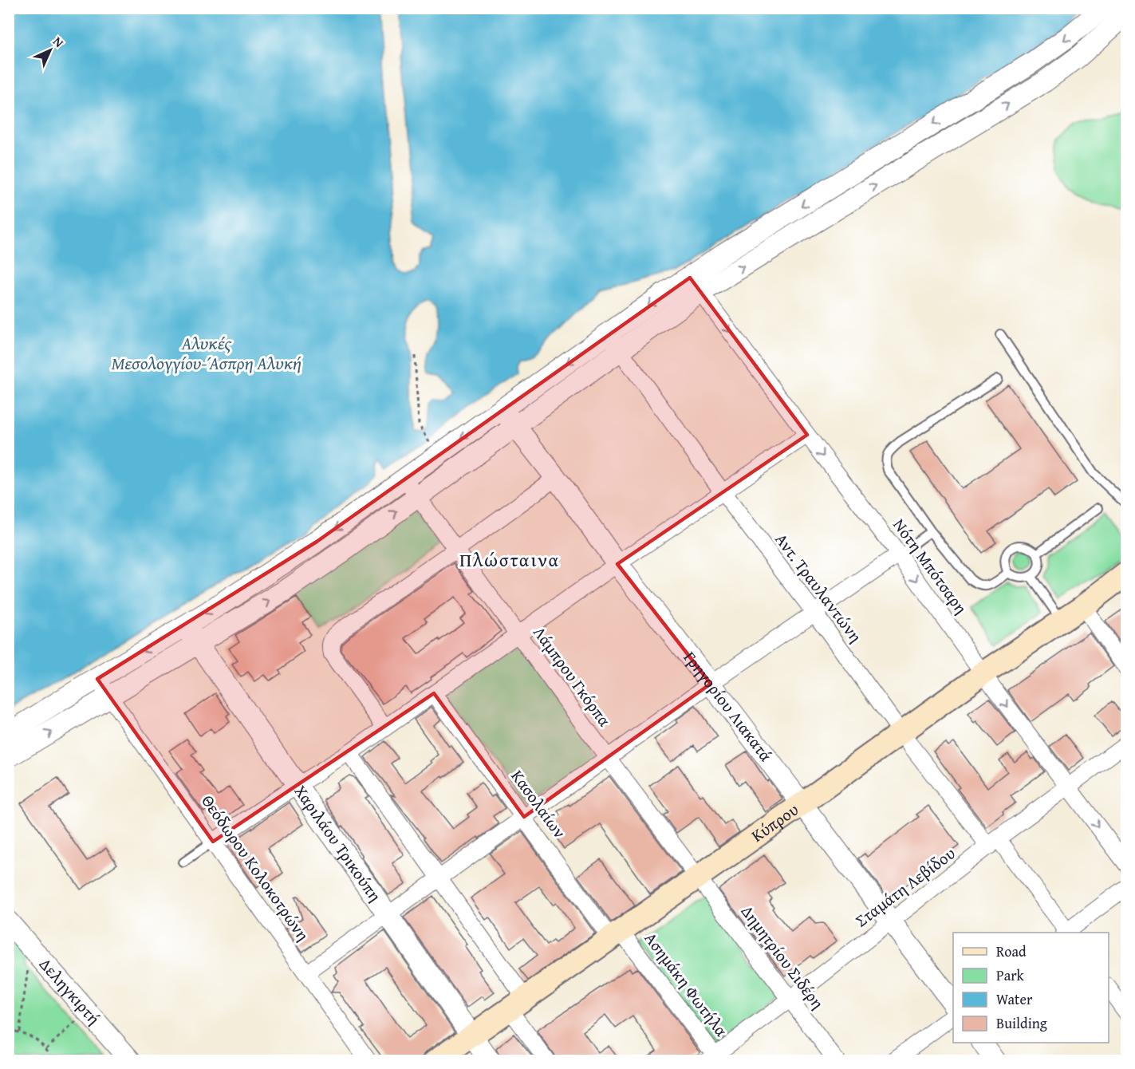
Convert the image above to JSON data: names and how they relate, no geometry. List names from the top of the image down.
{
  "streets": {
    "main road": ["Κύπρου"],
    "street": [
      "Νότη Μπότσαρη",
      "Αντ. Τραυλαντώνη",
      "Λάμπρου Γκόρπα",
      "Γρηγορίου Λιακατά",
      "Κασολαίων",
      "Χαριλάου Τρικούπη",
      "Θεόδωρου Κολοκοτρώνη",
      "Σταμάτη Λεβίδου",
      "Δημητρίου Σιδέρη",
      "Ασημάκη Φωτήλα",
      "Δεληγκιρτή"
    ]
  },
  "crossings": [
    ["Νότη Μπότσαρη", "Κύπρου"],
    ["Νότη Μπότσαρη", "Σταμάτη Λεβίδου"],
    ["Αντ. Τραυλαντώνη", "Κύπρου"],
    ["Αντ. Τραυλαντώνη", "Σταμάτη Λεβίδου"],
    ["Λάμπρου Γκόρπα", "Κύπρου"],
    ["Λάμπρου Γκόρπα", "Δημητρίου Σιδέρη"],
    ["Γρηγορίου Λιακατά", "Κύπρου"],
    ["Γρηγορίου Λιακατά", "Σταμάτη Λεβίδου"],
    ["Κασολαίων", "Κύπρου"],
    ["Κασολαίων", "Ασημάκη Φωτήλα"],
    ["Κύπρου", "Χαριλάου Τρικούπη"],
    ["Κύπρου", "Δημητρίου Σιδέρη"],
    ["Κύπρου", "Ασημάκη Φωτήλα"],
    ["Σταμάτη Λεβίδου", "Δημητρίου Σιδέρη"],
    ["Σταμάτη Λεβίδου", "Ασημάκη Φωτήλα"]
  ],
  "one_way": ["Νότη Μπότσαρη"],
  "districts": ["Πλώσταινα"],
  "water": ["Αλυκές Μεσολογγίου-Άσπρη Αλυκή"],
  "legend": [
    "Road",
    "Park",
    "Water",
    "Building"
  ],
  "north": "top right"
}
